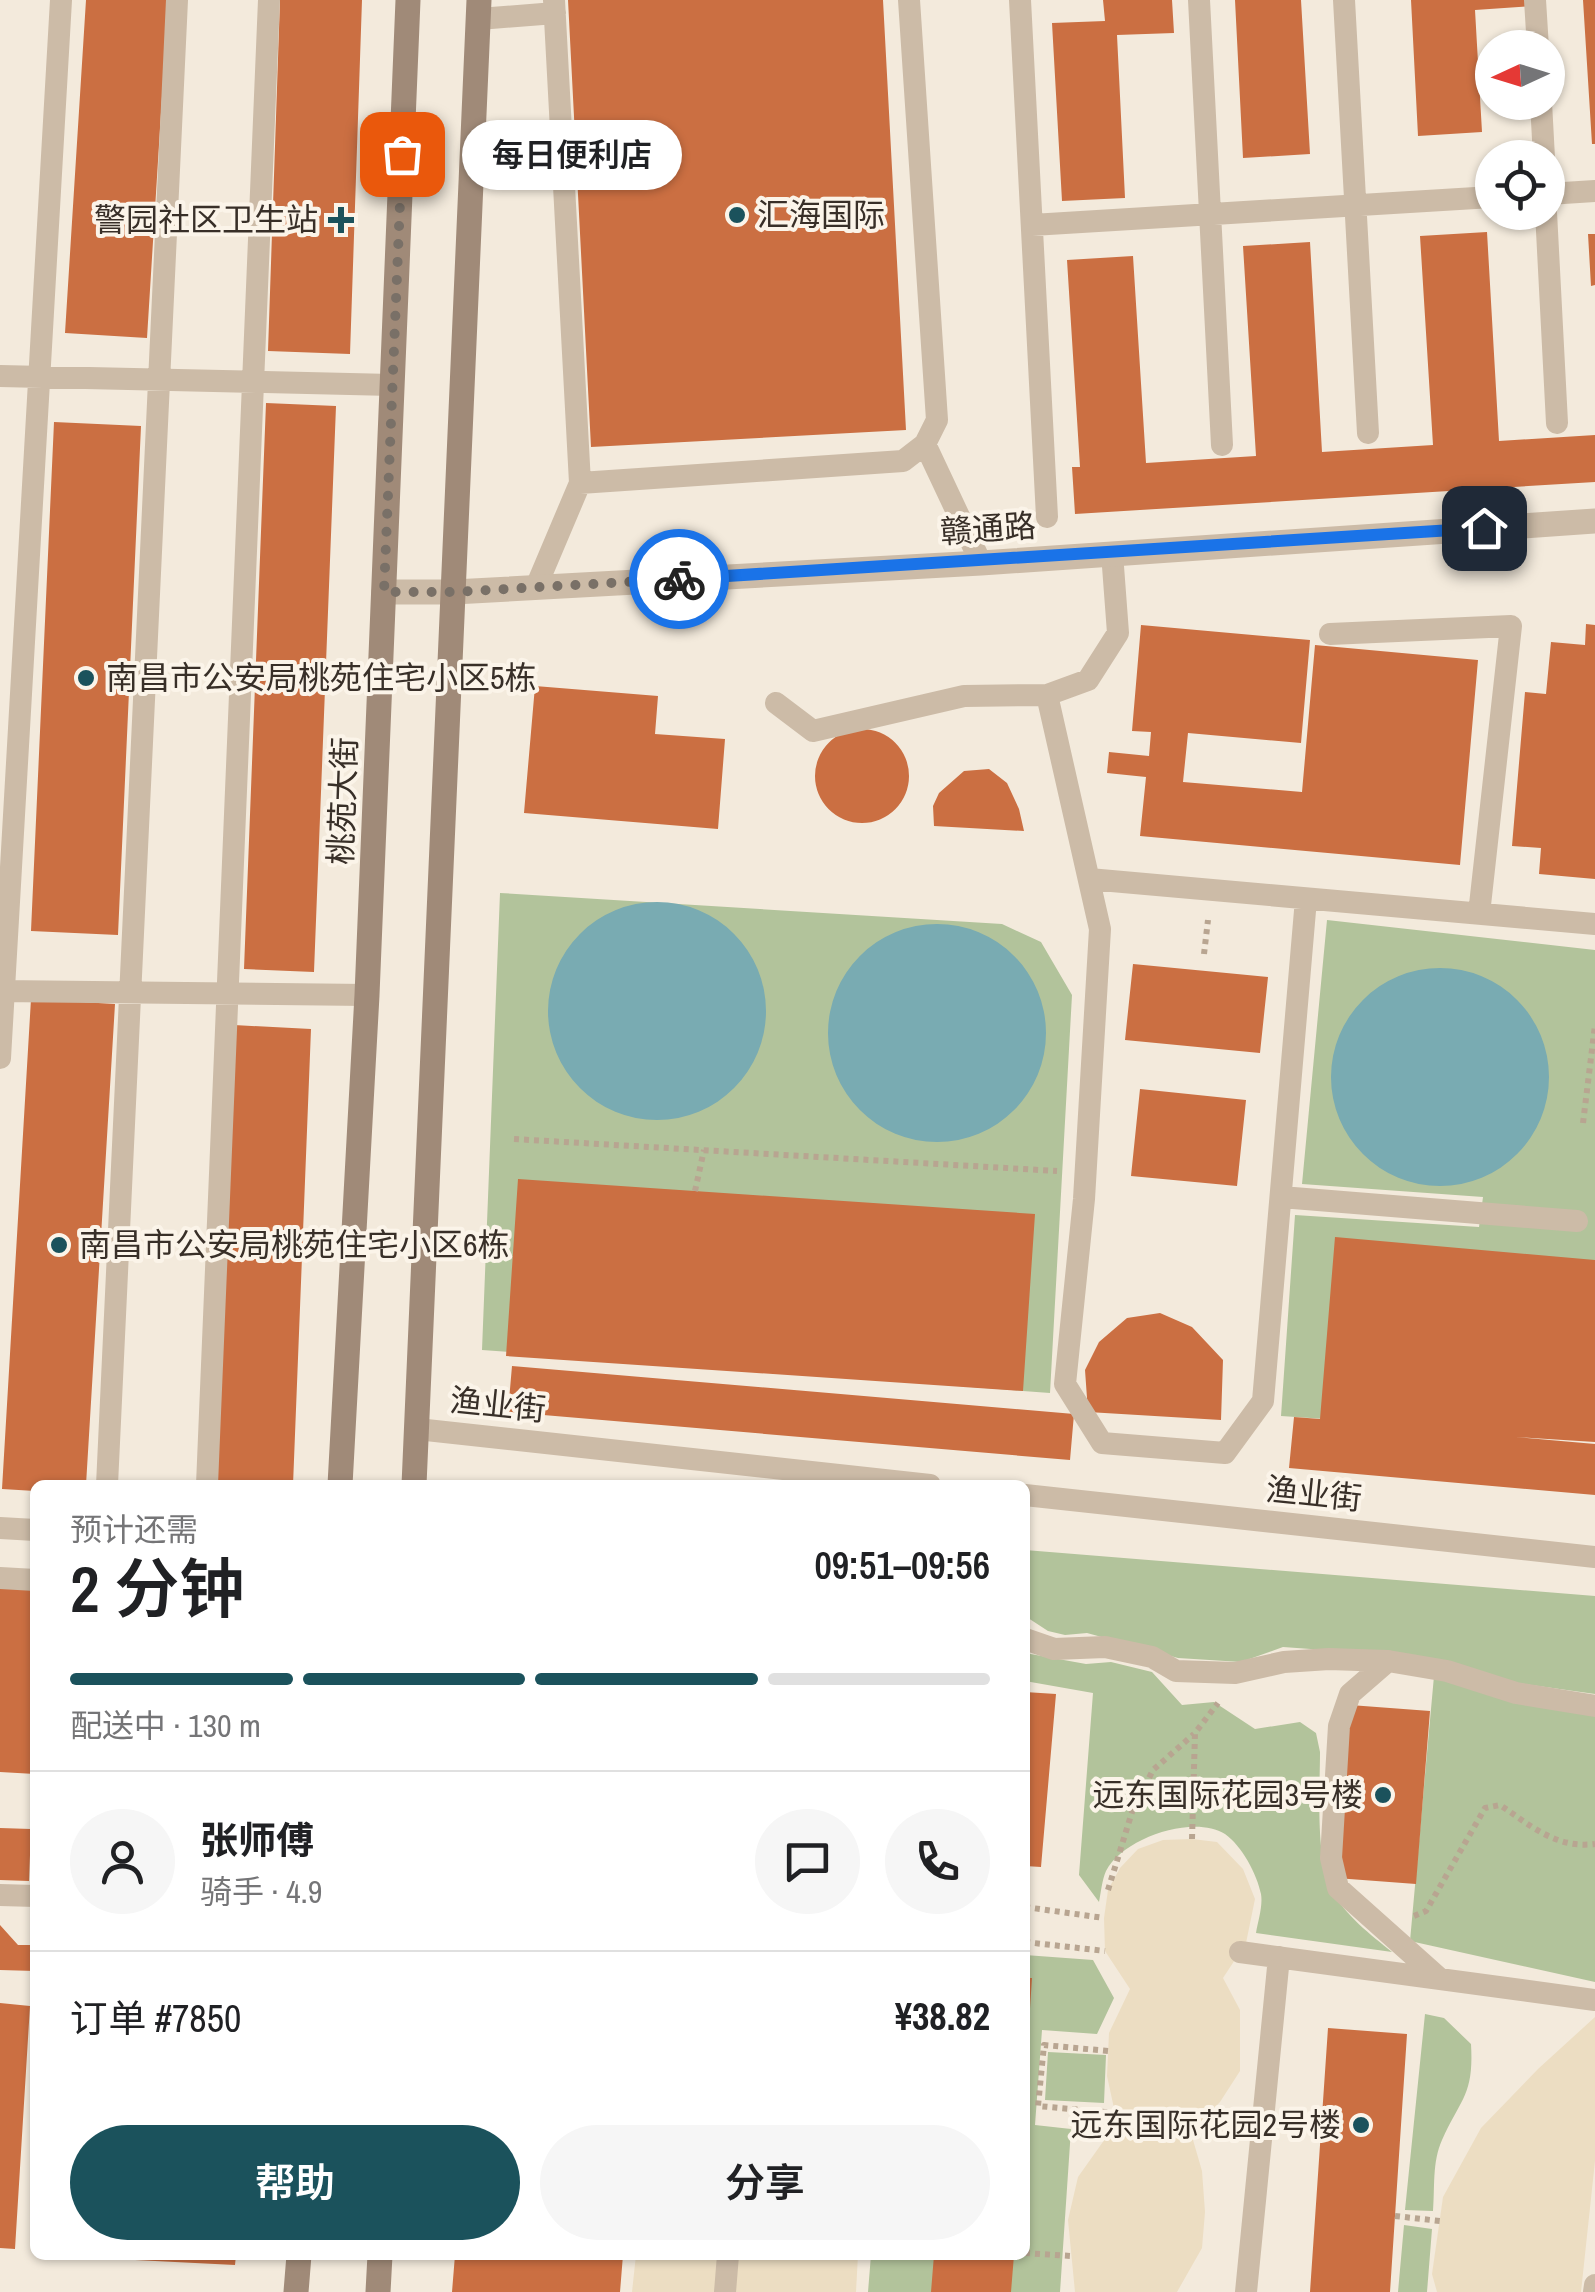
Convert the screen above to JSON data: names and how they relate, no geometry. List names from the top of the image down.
{
  "streets": {
    "main road": ["桃苑大街"],
    "street": ["赣通路"],
    "lane": ["渔业街"]
  },
  "crossings": [
    ["赣通路", "桃苑大街"]
  ],
  "places": {
    "other": [
      "每日便利店",
      "汇海国际",
      "南昌市公安局桃苑住宅小区5栋",
      "南昌市公安局桃苑住宅小区6栋",
      "远东国际花园3号楼",
      "远东国际花园2号楼"
    ],
    "health": ["警园社区卫生站"]
  },
  "north": "left",
  "page": {
    "bubble": "每日便利店",
    "heading": ["2 分钟", "预计还需", "09:51–09:56"],
    "panel": [
      "张师傅",
      "骑手 · 4.9",
      "订单 #7850",
      "¥38.82"
    ],
    "bar": "配送中 · 130 m",
    "buttons": ["帮助", "分享"]
  }
}
